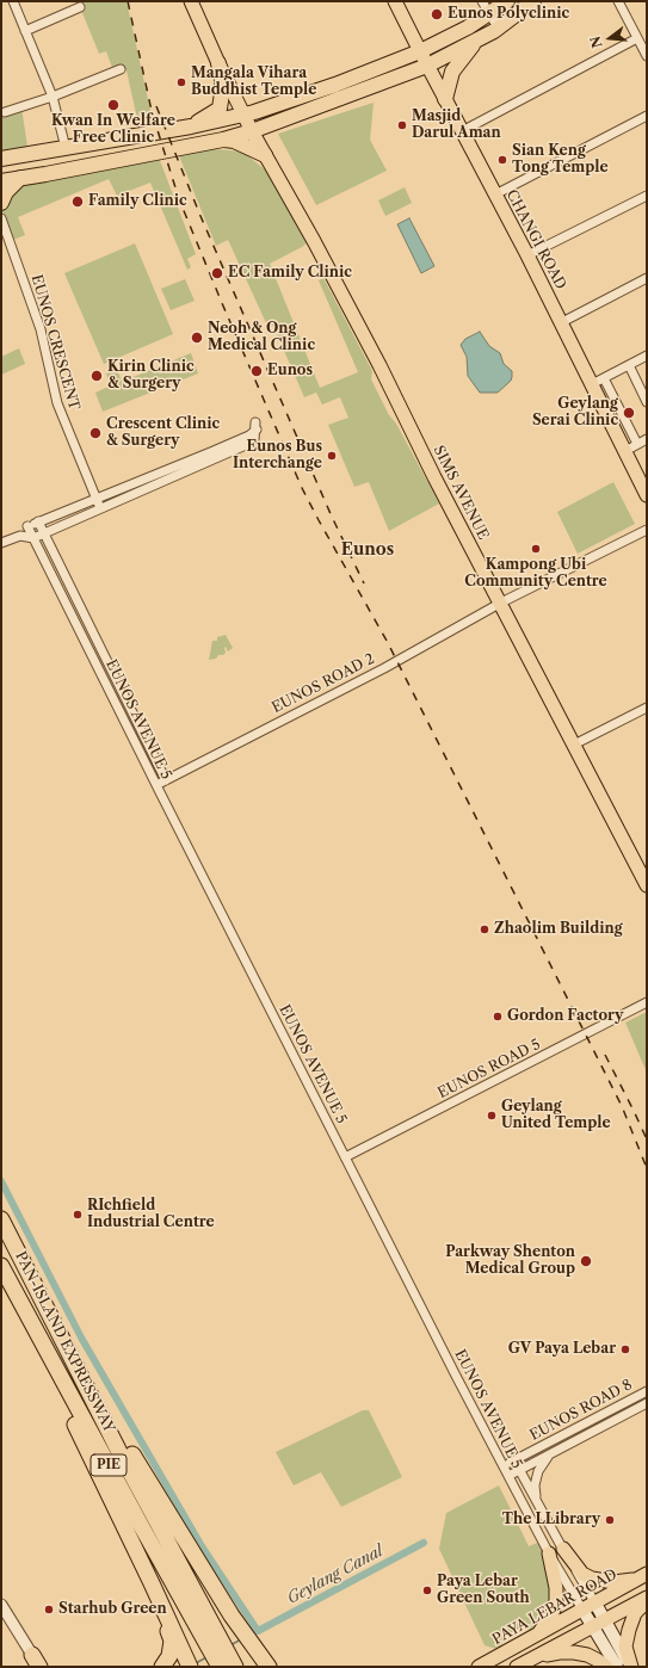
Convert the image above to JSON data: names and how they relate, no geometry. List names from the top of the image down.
{
  "streets": {
    "highway": ["PAN-ISLAND EXPRESSWAY", "PIE"],
    "main road": ["CHANGI ROAD", "SIMS AVENUE", "PAYA LEBAR ROAD"],
    "street": [
      "EUNOS CRESCENT",
      "EUNOS ROAD 2",
      "EUNOS AVENUE 5",
      "EUNOS ROAD 5",
      "EUNOS ROAD 8"
    ]
  },
  "crossings": [
    ["SIMS AVENUE", "EUNOS ROAD 2"],
    ["EUNOS ROAD 2", "EUNOS AVENUE 5"],
    ["EUNOS AVENUE 5", "EUNOS ROAD 5"],
    ["EUNOS AVENUE 5", "EUNOS ROAD 8"],
    ["EUNOS AVENUE 5", "PAYA LEBAR ROAD"]
  ],
  "districts": ["Eunos"],
  "water": ["Geylang Canal"],
  "places": [
    "Eunos Polyclinic",
    "Mangala Vihara Buddhist Temple",
    "Kwan In Welfare Free Clinic",
    "Masjid Darul Aman",
    "Sian Keng Tong Temple",
    "Family Clinic",
    "EC Family Clinic",
    "Neoh & Ong Medical Clinic",
    "Eunos",
    "Kirin Clinic & Surgery",
    "Geylang Serai Clinic",
    "Crescent Clinic & Surgery",
    "Eunos Bus Interchange",
    "Kampong Ubi Community Centre",
    "Zhaolim Building",
    "Gordon Factory",
    "Geylang United Temple",
    "RIchfield Industrial Centre",
    "Parkway Shenton Medical Group",
    "GV Paya Lebar",
    "The LLibrary",
    "Paya Lebar Green South",
    "Starhub Green"
  ],
  "north": "left"
}
